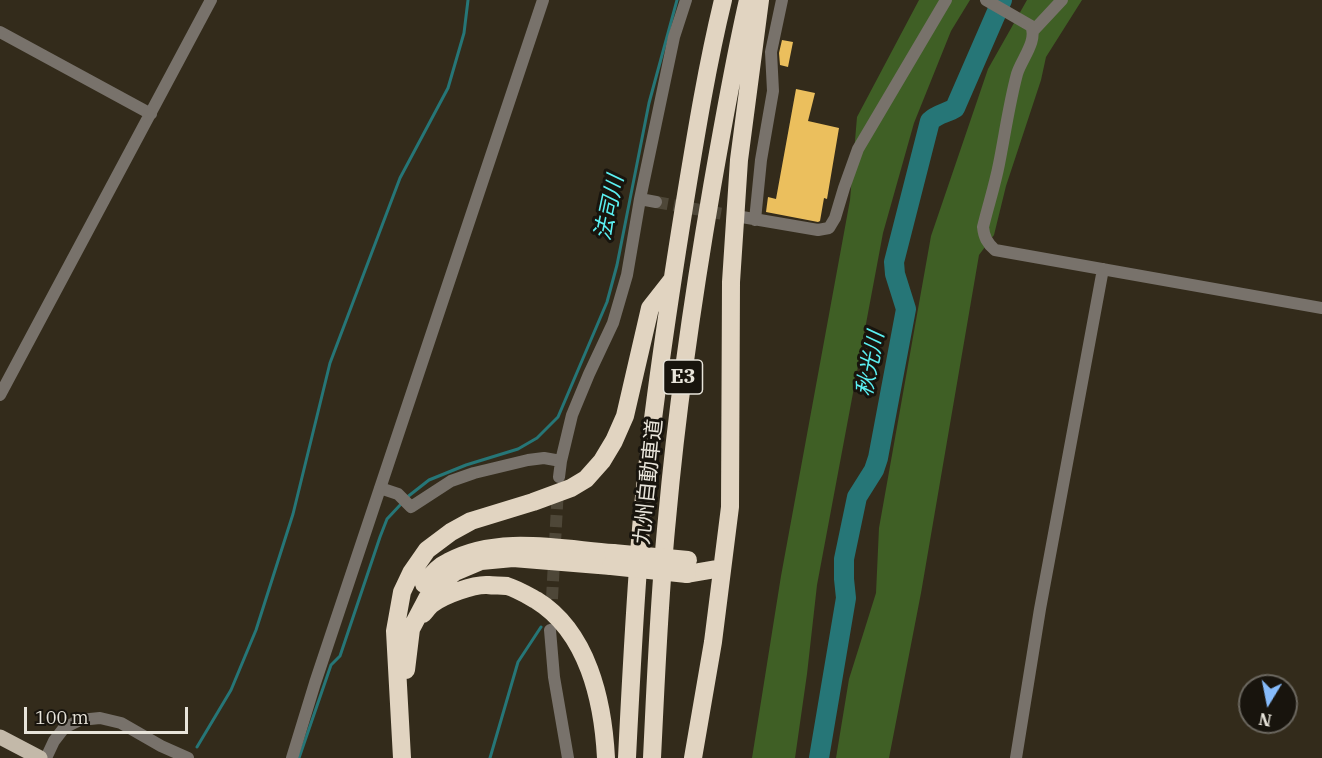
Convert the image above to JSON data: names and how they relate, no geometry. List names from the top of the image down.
{
  "streets": {
    "highway": ["E3", "九州自動車道"]
  },
  "water": ["法司川", "秋光川"],
  "scale_bar": "100 m",
  "north": "bottom"
}
